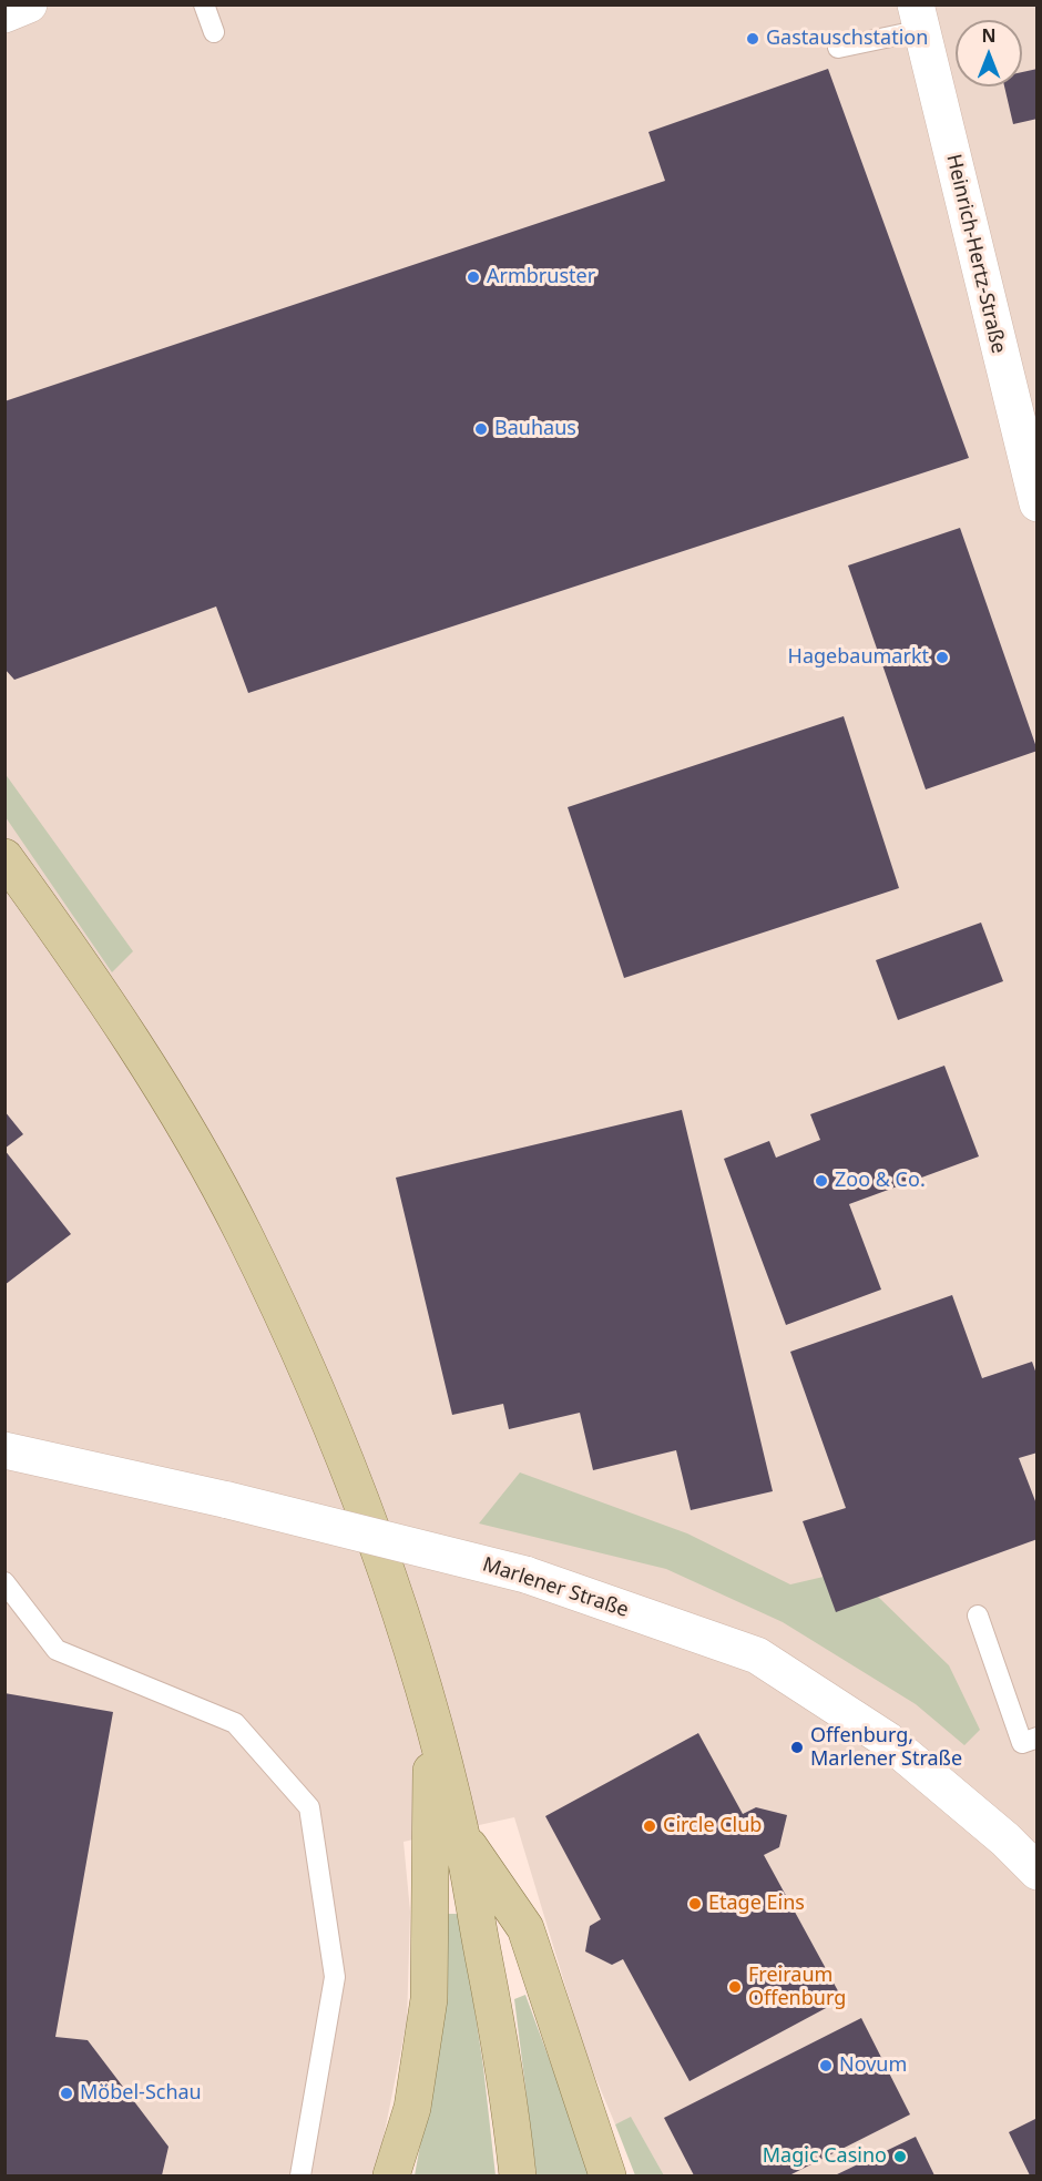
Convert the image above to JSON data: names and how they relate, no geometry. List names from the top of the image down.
{
  "streets": {
    "street": ["Heinrich-Hertz-Straße", "Marlener Straße"]
  },
  "places": [
    "Gastauschstation",
    "Armbruster",
    "Bauhaus",
    "Hagebaumarkt",
    "Zoo & Co.",
    "Offenburg, Marlener Straße",
    "Circle Club",
    "Etage Eins",
    "Freiraum Offenburg",
    "Novum",
    "Möbel-Schau",
    "Magic Casino"
  ],
  "north": "top"
}
